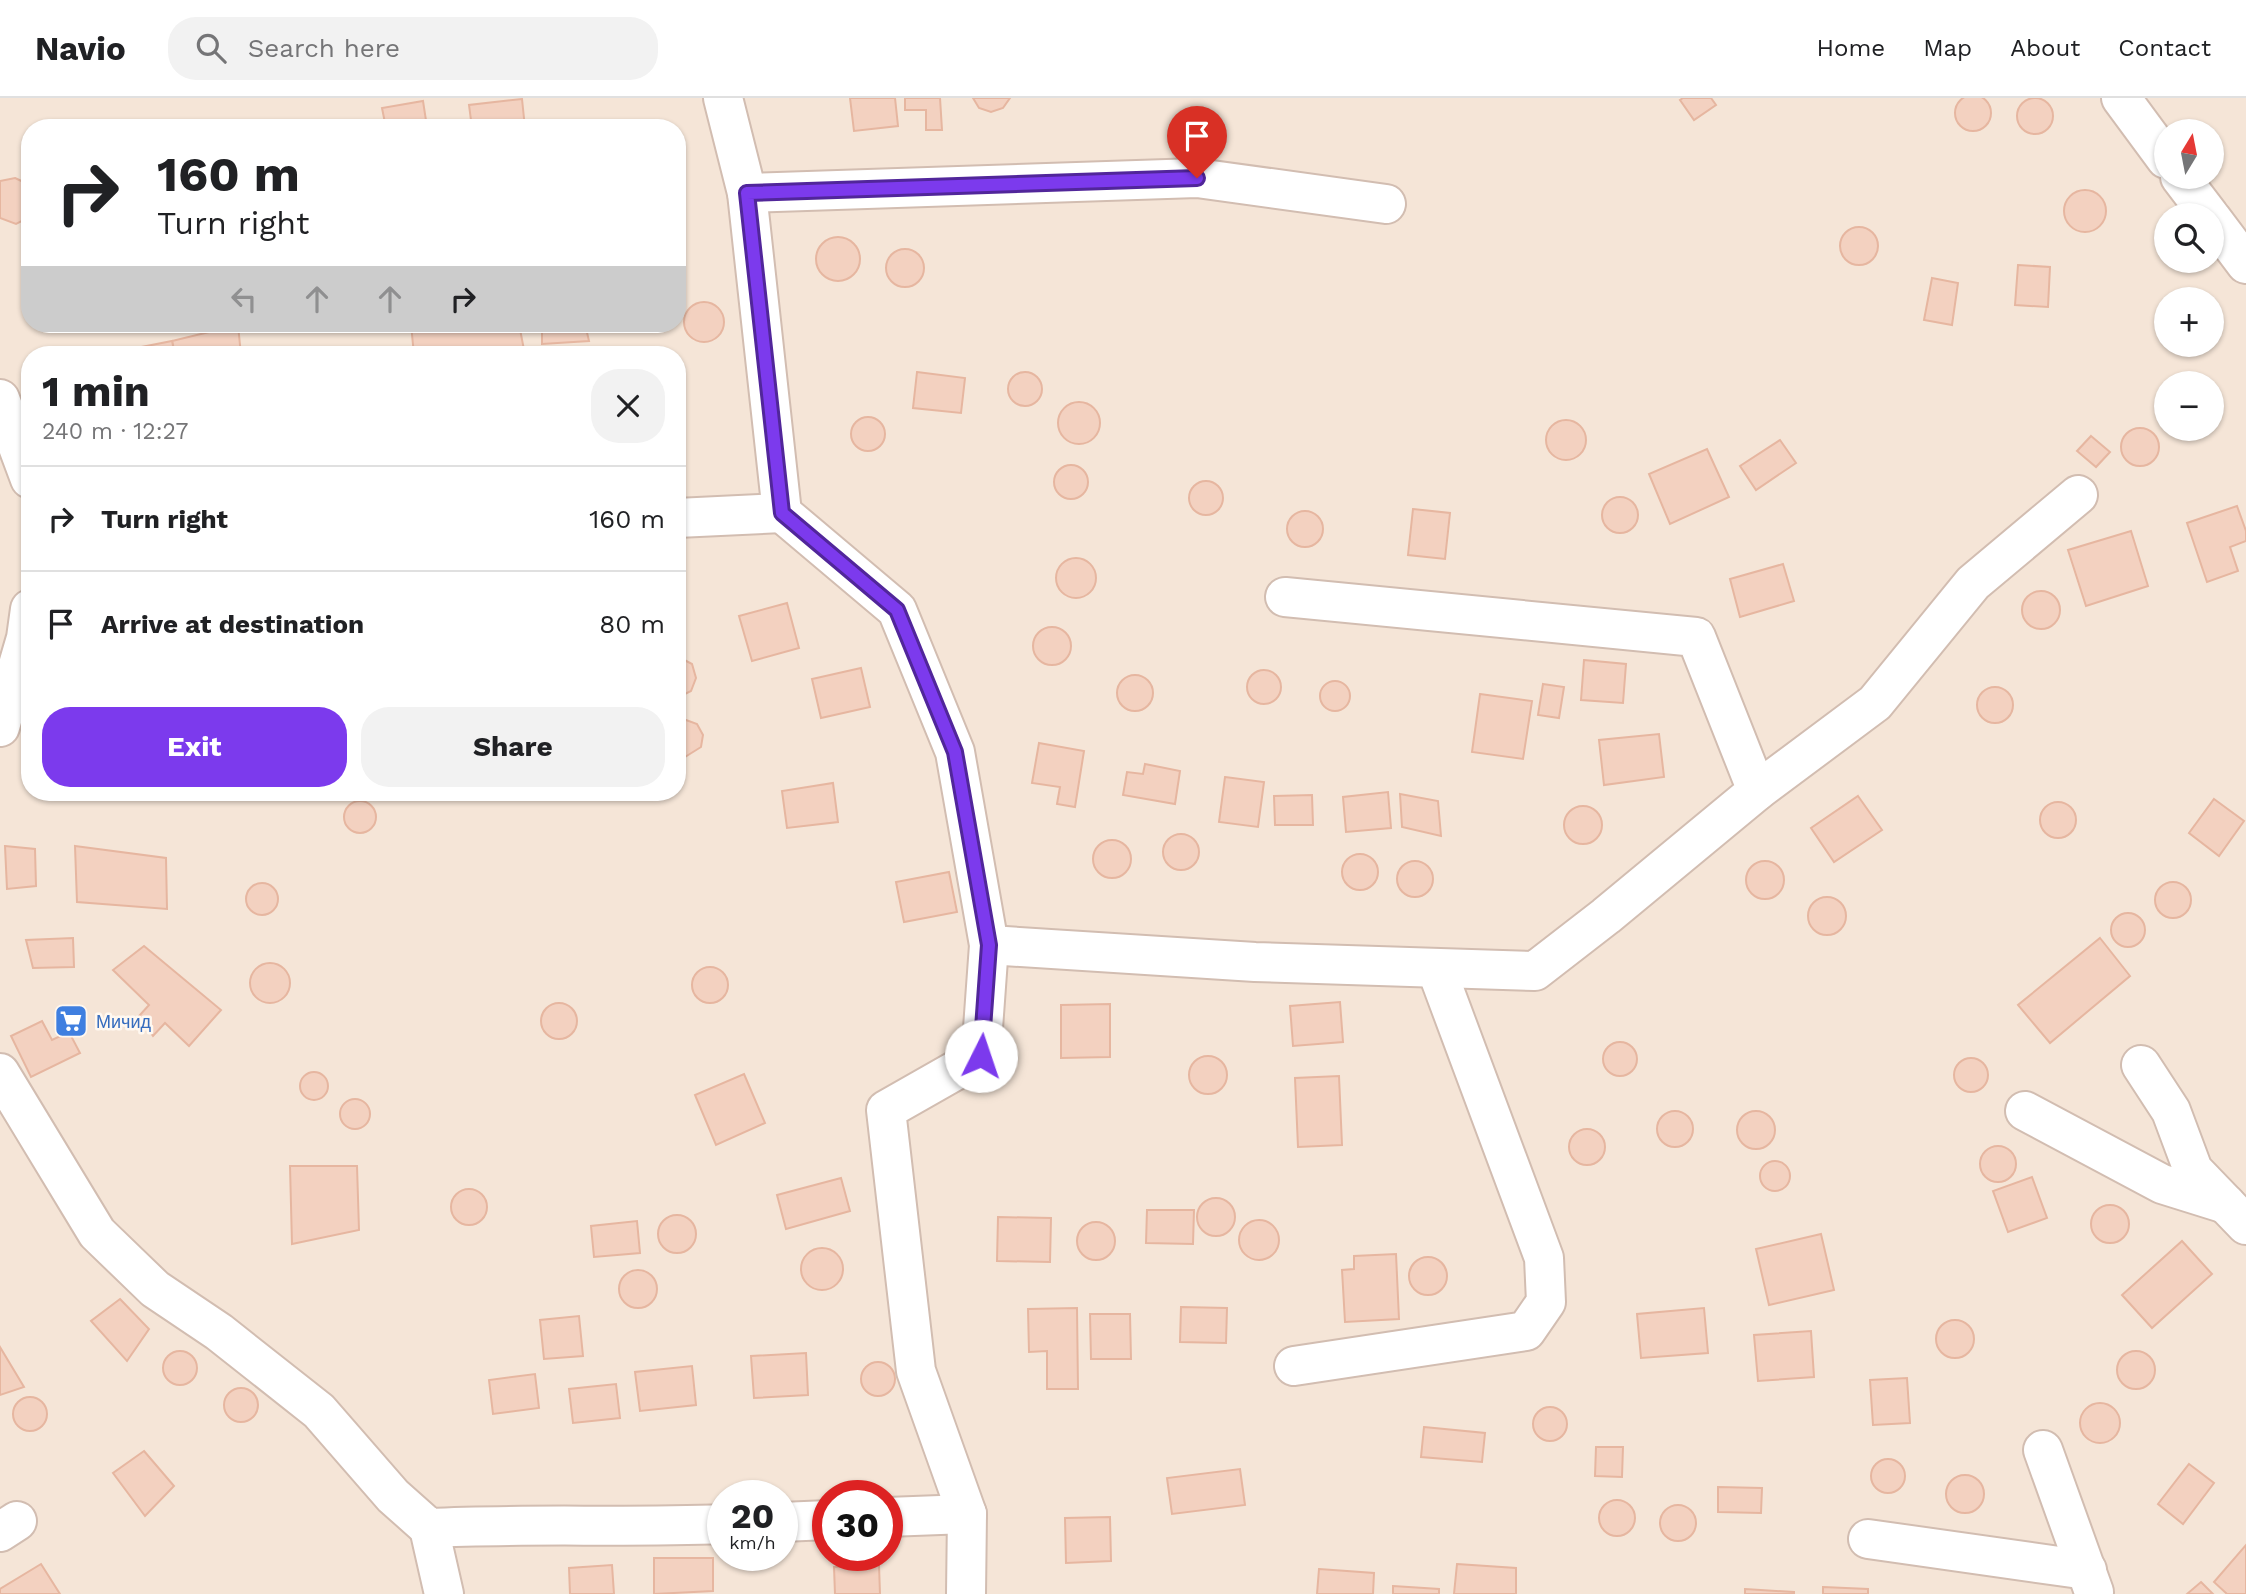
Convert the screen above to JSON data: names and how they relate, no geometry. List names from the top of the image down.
{
  "places": {
    "supermarket": ["Мичид"]
  },
  "north": "top",
  "page": {
    "header": "Navio",
    "search": "Search here",
    "nav": [
      "Home",
      "Map",
      "About",
      "Contact"
    ],
    "map_buttons": ["+", "−"],
    "turn": ["160 m", "Turn right"],
    "heading": ["1 min", "240 m · 12:27"],
    "list": [
      {
        "name": "Turn right",
        "value": "160 m"
      },
      {
        "name": "Arrive at destination",
        "value": "80 m"
      }
    ],
    "buttons": ["Exit", "Share"],
    "speed": "20 km/h",
    "limit": "30"
  }
}
